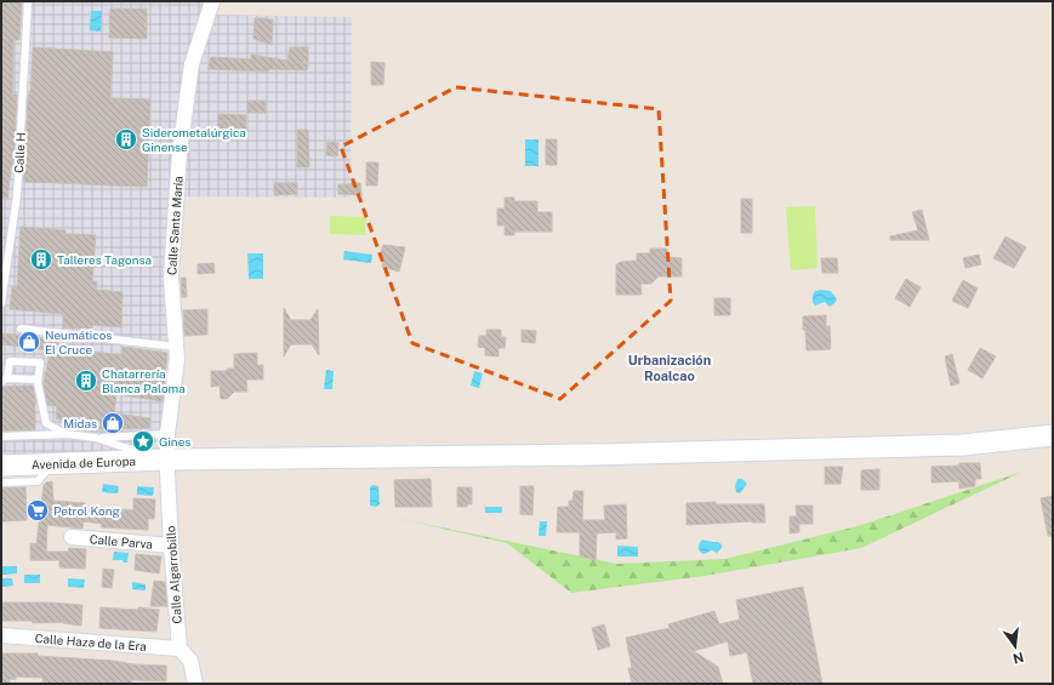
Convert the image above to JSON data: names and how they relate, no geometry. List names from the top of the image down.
{
  "streets": {
    "main road": ["Avenida de Europa"],
    "street": [
      "Calle Santa María",
      "Calle Parva",
      "Calle Algarrobillo",
      "Calle Haza de la Era"
    ],
    "lane": ["Calle H"]
  },
  "crossings": [
    ["Calle Santa María", "Avenida de Europa"],
    ["Calle Santa María", "Calle Algarrobillo"],
    ["Avenida de Europa", "Calle Algarrobillo"],
    ["Calle Parva", "Calle Algarrobillo"],
    ["Calle Algarrobillo", "Calle Haza de la Era"]
  ],
  "districts": ["Urbanización Roalcao"],
  "places": {
    "building": ["Siderometalúrgica Ginense", "Talleres Tagonsa", "Chatarrería Blanca Paloma"],
    "shop": ["Neumáticos El Cruce", "Midas"],
    "place": ["Gines"],
    "supermarket": ["Petrol Kong"]
  },
  "north": "bottom"
}
